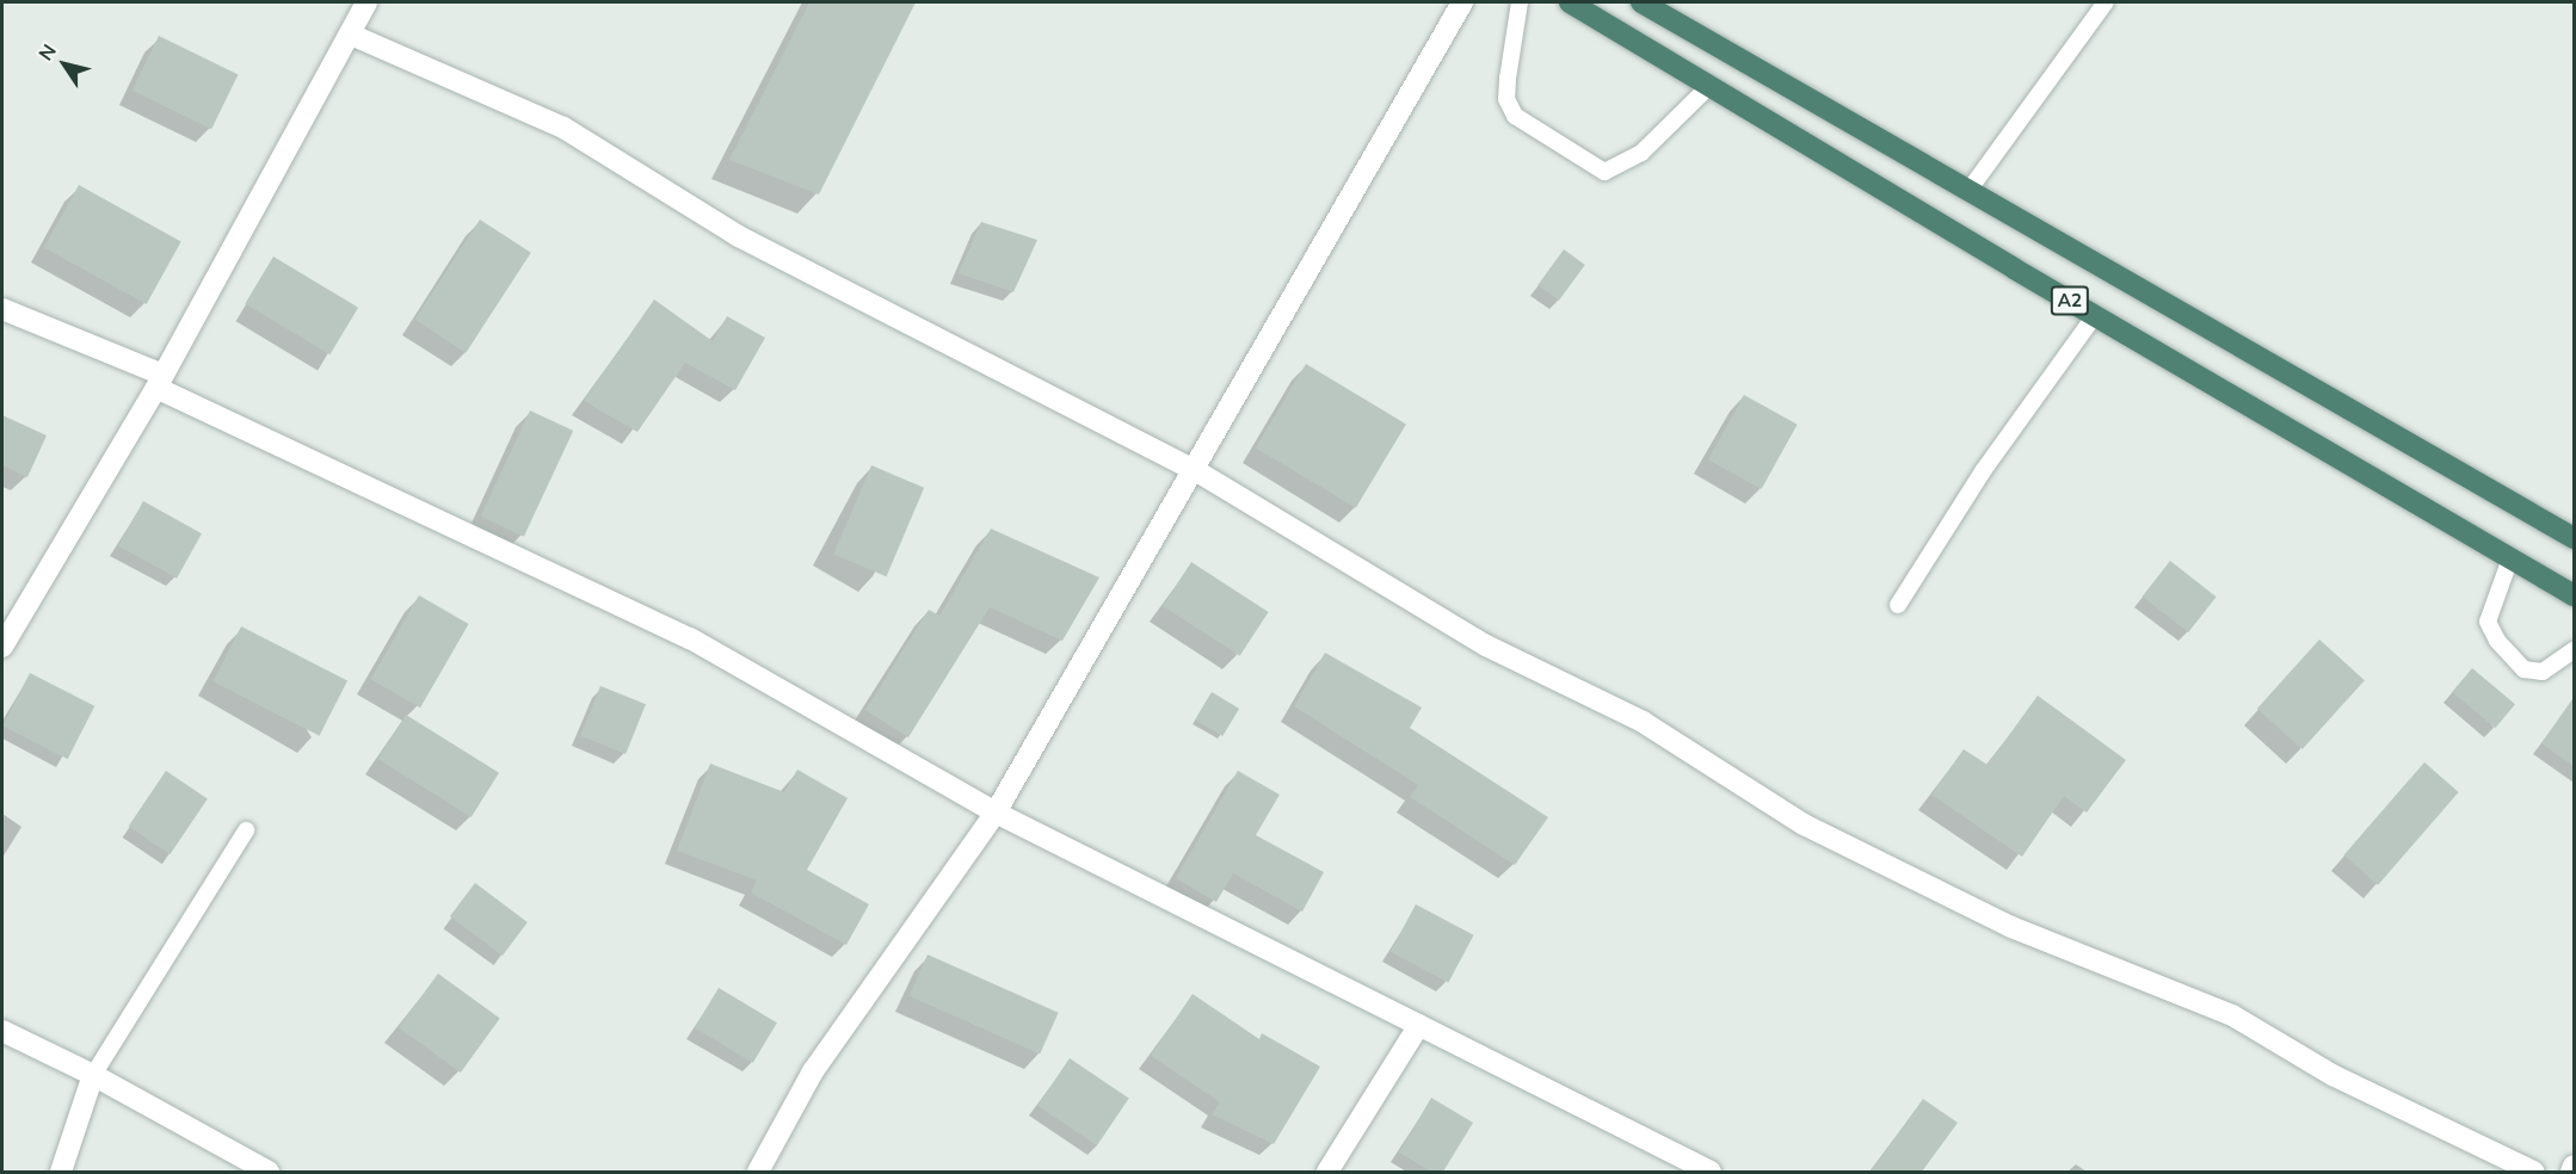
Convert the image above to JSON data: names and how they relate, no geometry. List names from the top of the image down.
{
  "streets": {
    "highway": ["A2"]
  },
  "north": "top left"
}
